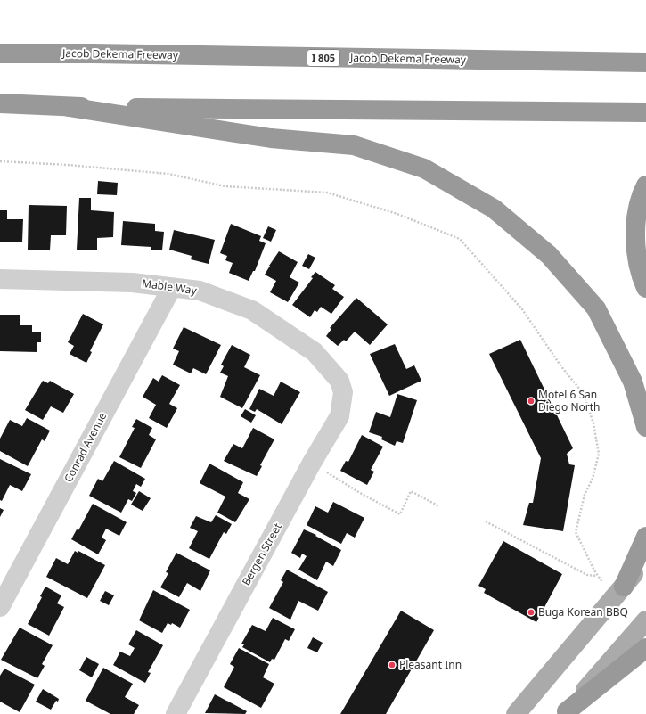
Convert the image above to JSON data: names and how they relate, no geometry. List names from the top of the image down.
{
  "streets": {
    "highway": ["Jacob Dekema Freeway", "I 805"],
    "street": ["Mable Way", "Conrad Avenue", "Bergen Street"]
  },
  "crossings": [
    ["Mable Way", "Conrad Avenue"],
    ["Mable Way", "Bergen Street"]
  ],
  "places": ["Motel 6 San Diego North", "Buga Korean BBQ", "Pleasant Inn"]
}
